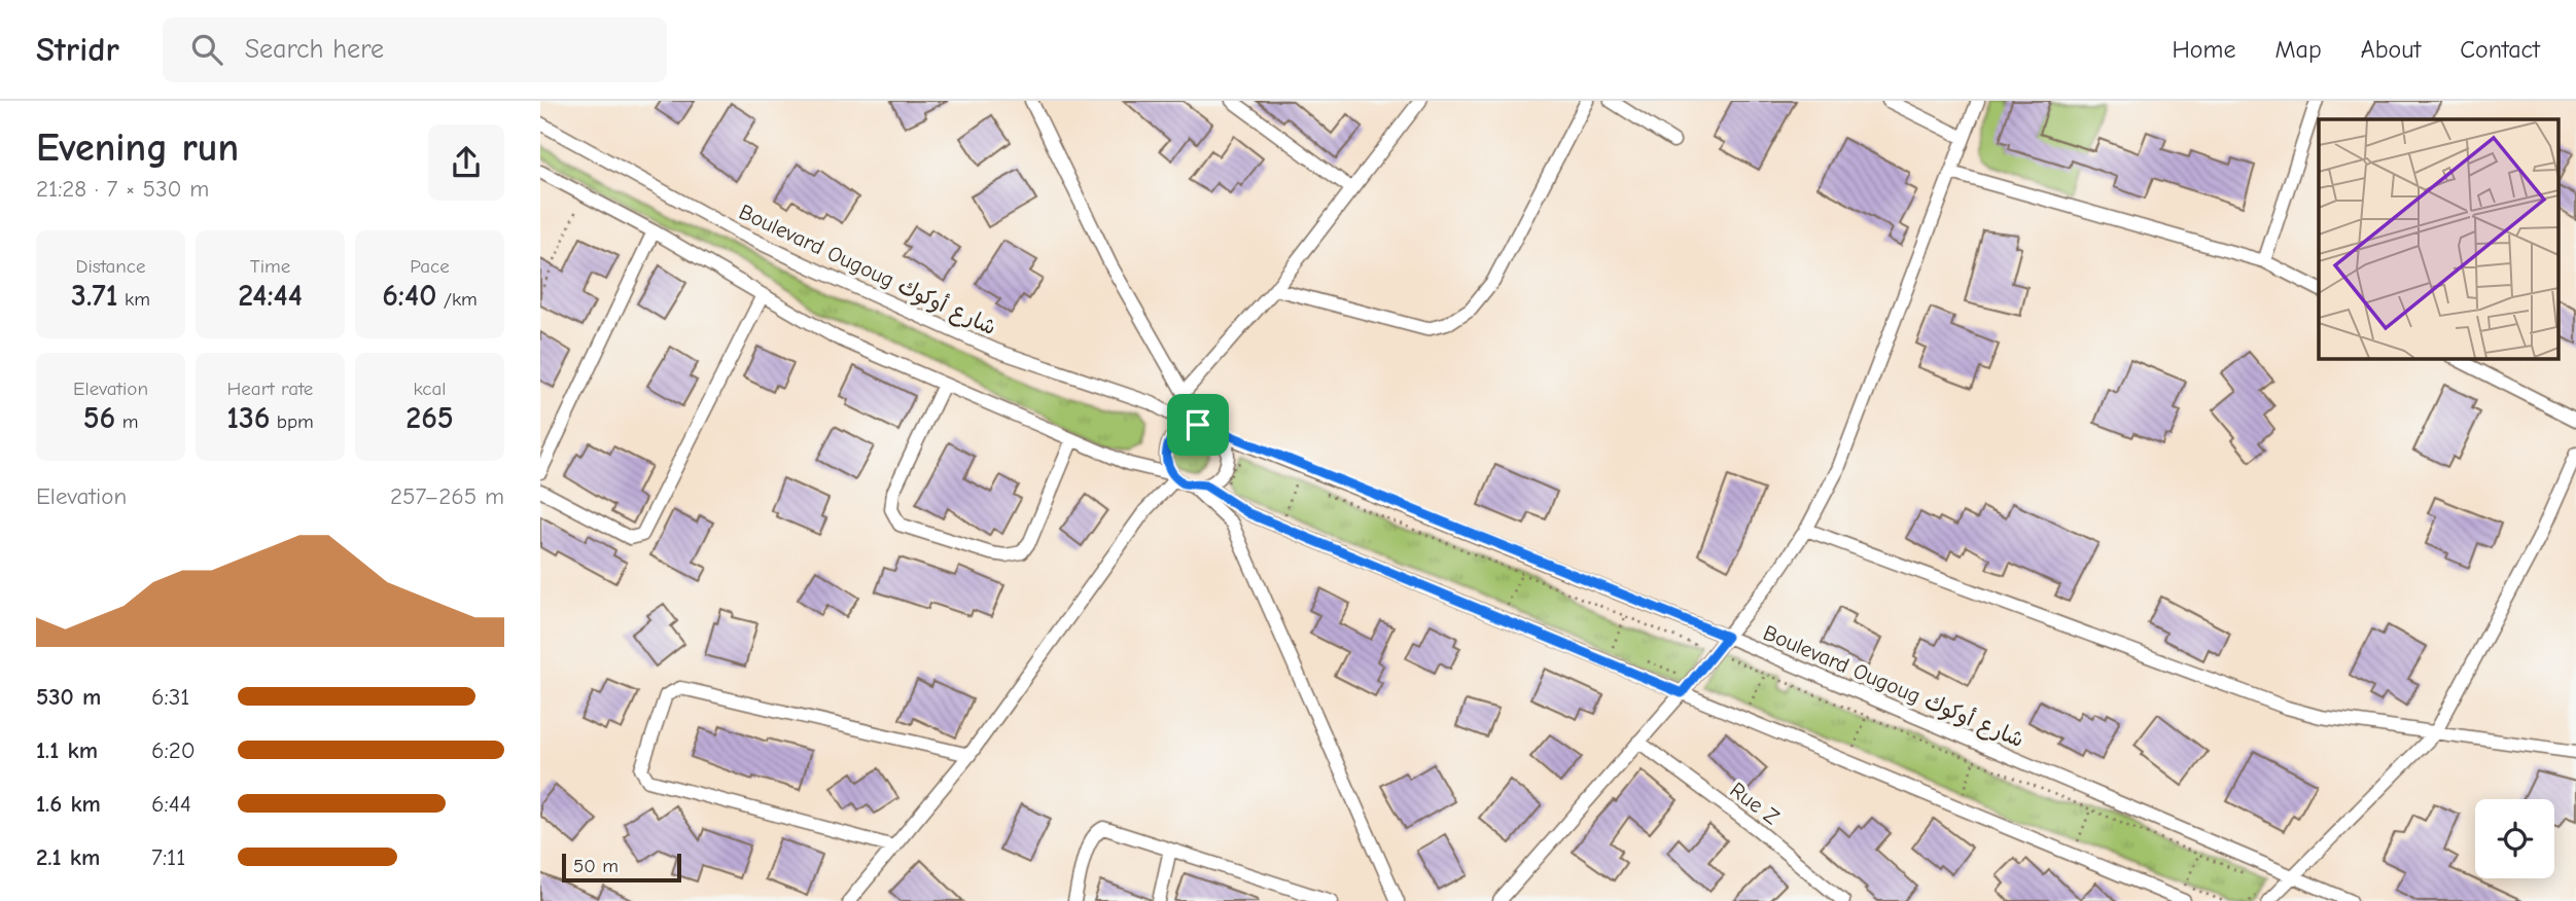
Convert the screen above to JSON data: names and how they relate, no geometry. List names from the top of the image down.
{
  "streets": {
    "street": ["Boulevard Ougoug شارع أوكوك", "Rue Z"]
  },
  "scale_bar": "50 m",
  "page": {
    "header": "Stridr",
    "search": "Search here",
    "nav": [
      "Home",
      "Map",
      "About",
      "Contact"
    ],
    "heading": ["Evening run", "21:28 · 7 × 530 m"],
    "stats": [
      ["Distance", "3.71 km"],
      ["Time", "24:44"],
      ["Pace", "6:40 /km"],
      ["Elevation", "56 m"],
      ["Heart rate", "136 bpm"],
      ["kcal", "265"]
    ],
    "chart": ["Elevation", "257–265 m"],
    "list": [
      {
        "name": "530 m",
        "note": "6:31"
      },
      {
        "name": "1.1 km",
        "note": "6:20"
      },
      {
        "name": "1.6 km",
        "note": "6:44"
      },
      {
        "name": "2.1 km",
        "note": "7:11"
      }
    ],
    "scale": "50 m"
  }
}
